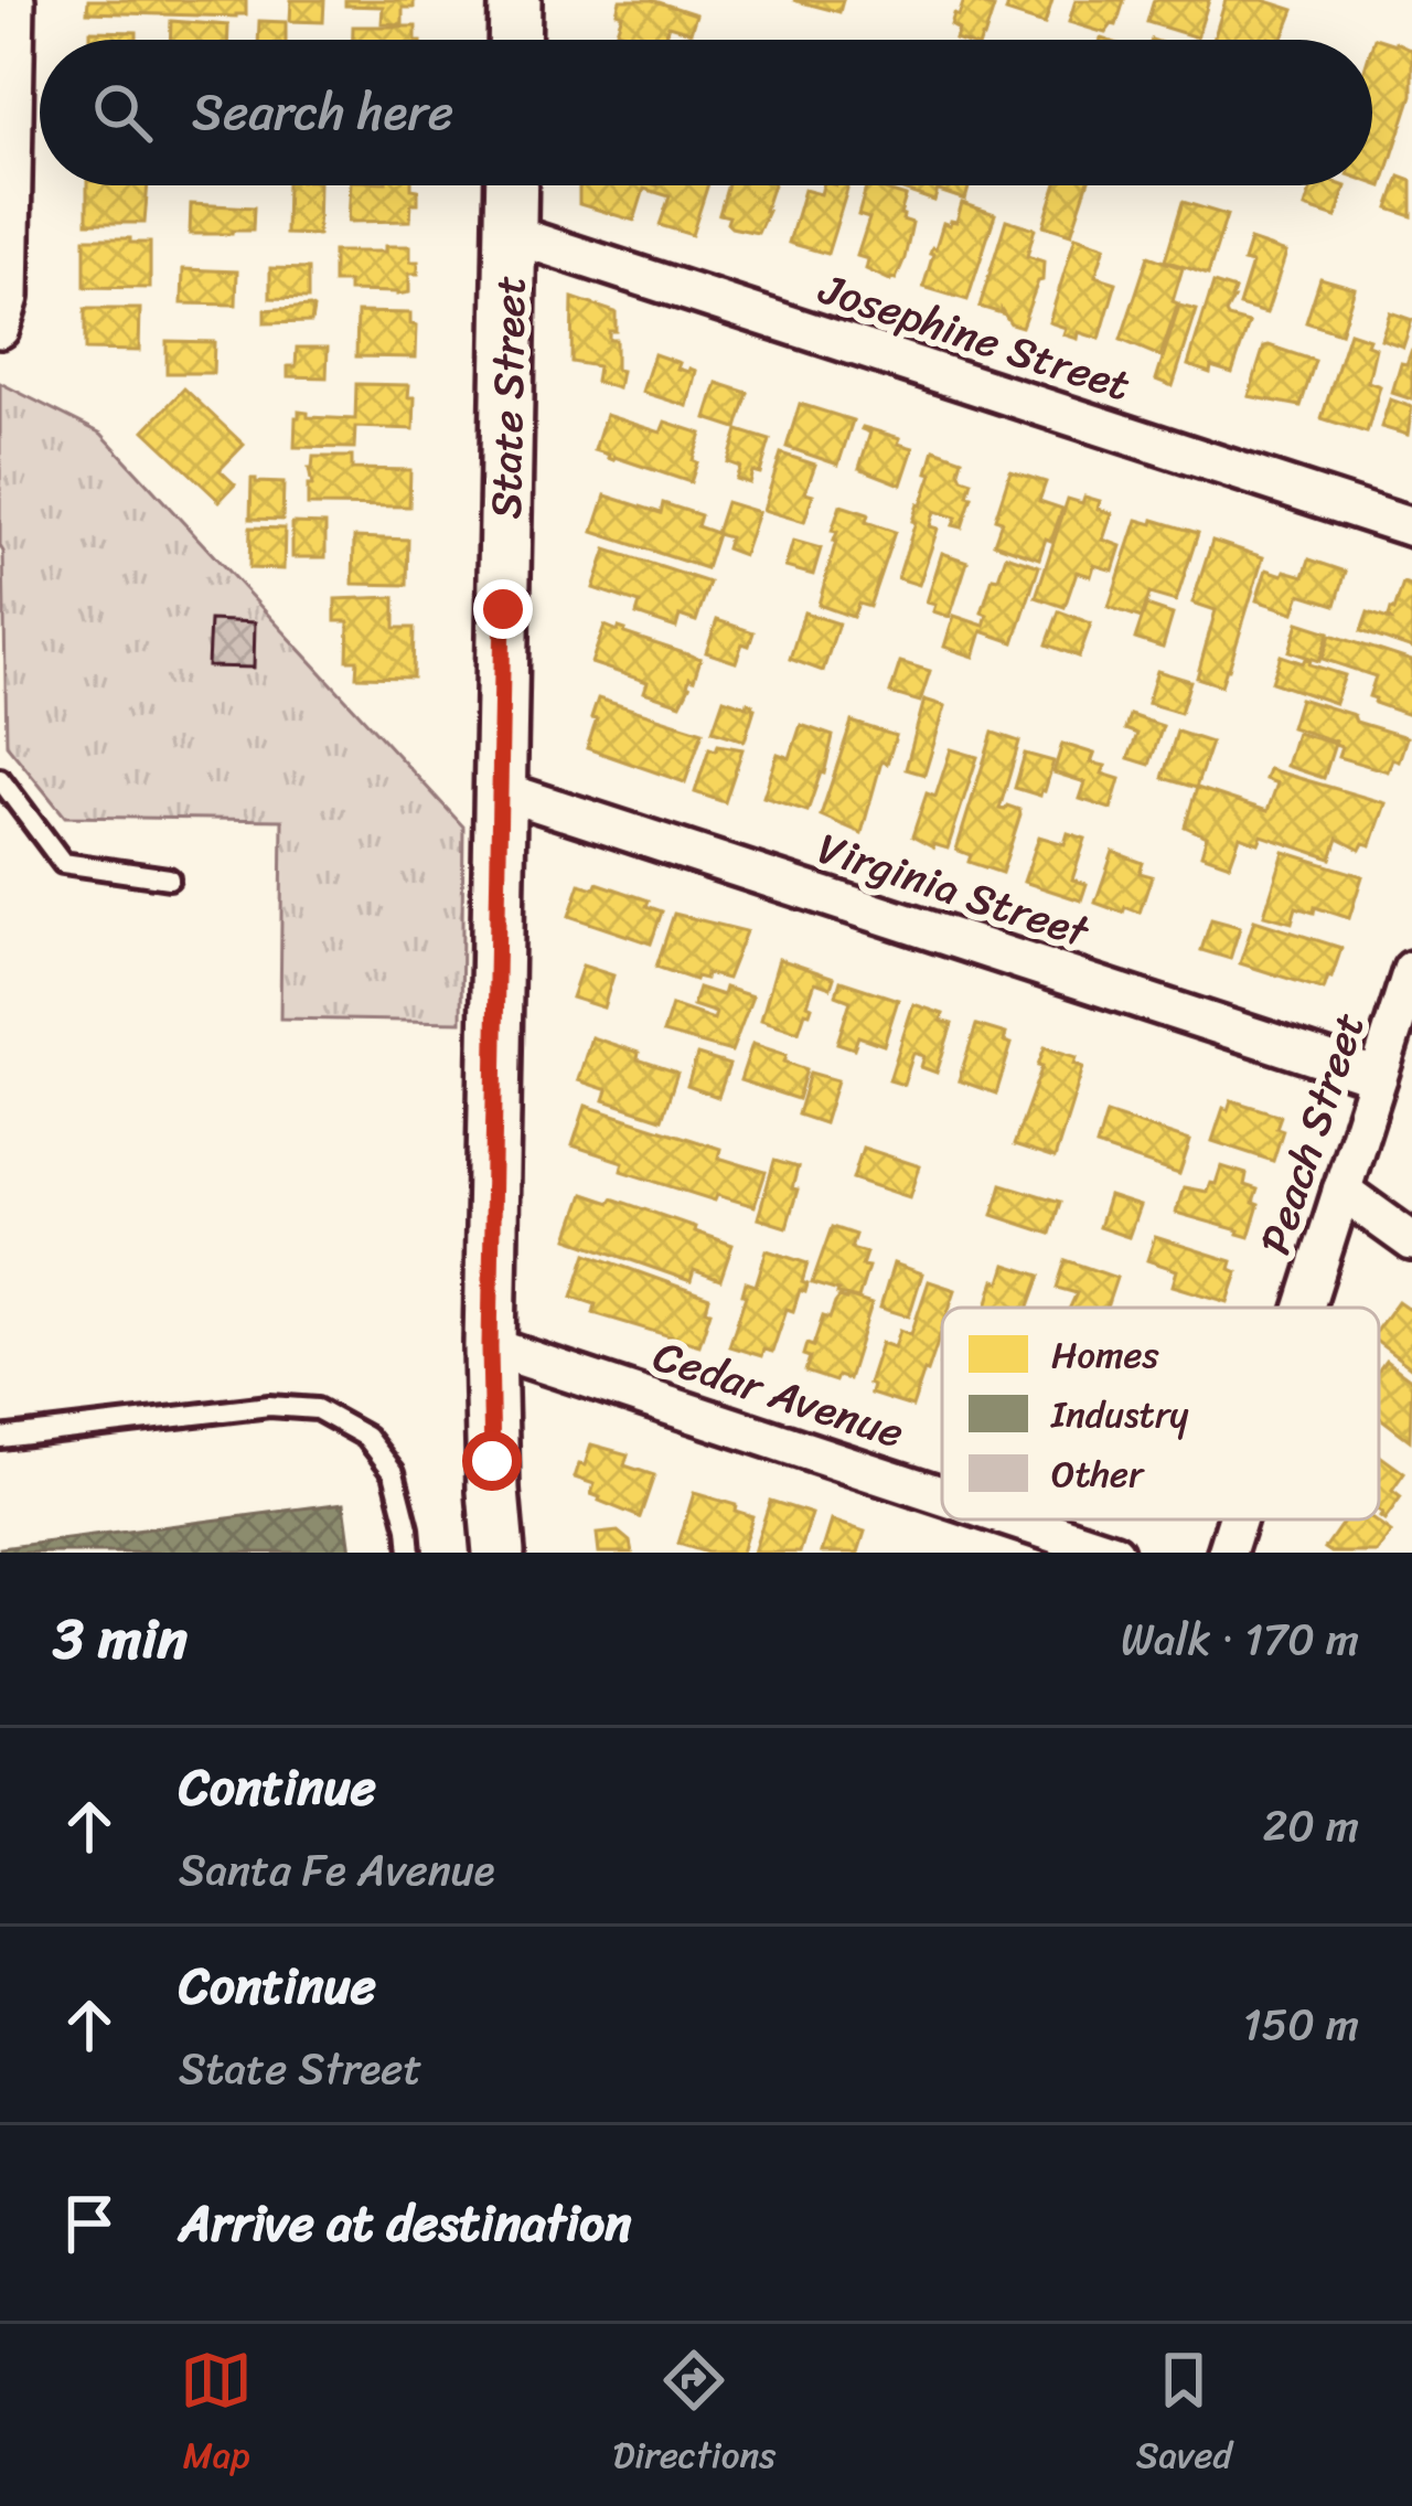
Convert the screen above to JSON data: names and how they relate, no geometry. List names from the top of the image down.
{
  "streets": {
    "main road": ["State Street"],
    "street": [
      "Josephine Street",
      "Virginia Street",
      "Peach Street",
      "Cedar Avenue"
    ]
  },
  "crossings": [
    ["Josephine Street", "State Street"],
    ["State Street", "Virginia Street"],
    ["State Street", "Cedar Avenue"],
    ["Virginia Street", "Peach Street"]
  ],
  "legend": ["Homes", "Industry", "Other"],
  "page": {
    "search": "Search here",
    "heading": ["3 min", "Walk · 170 m"],
    "list": [
      ["Continue", "Santa Fe Avenue", "20 m"],
      ["Continue", "State Street", "150 m"],
      "Arrive at destination"
    ],
    "nav": ["Map", "Directions", "Saved"]
  }
}
